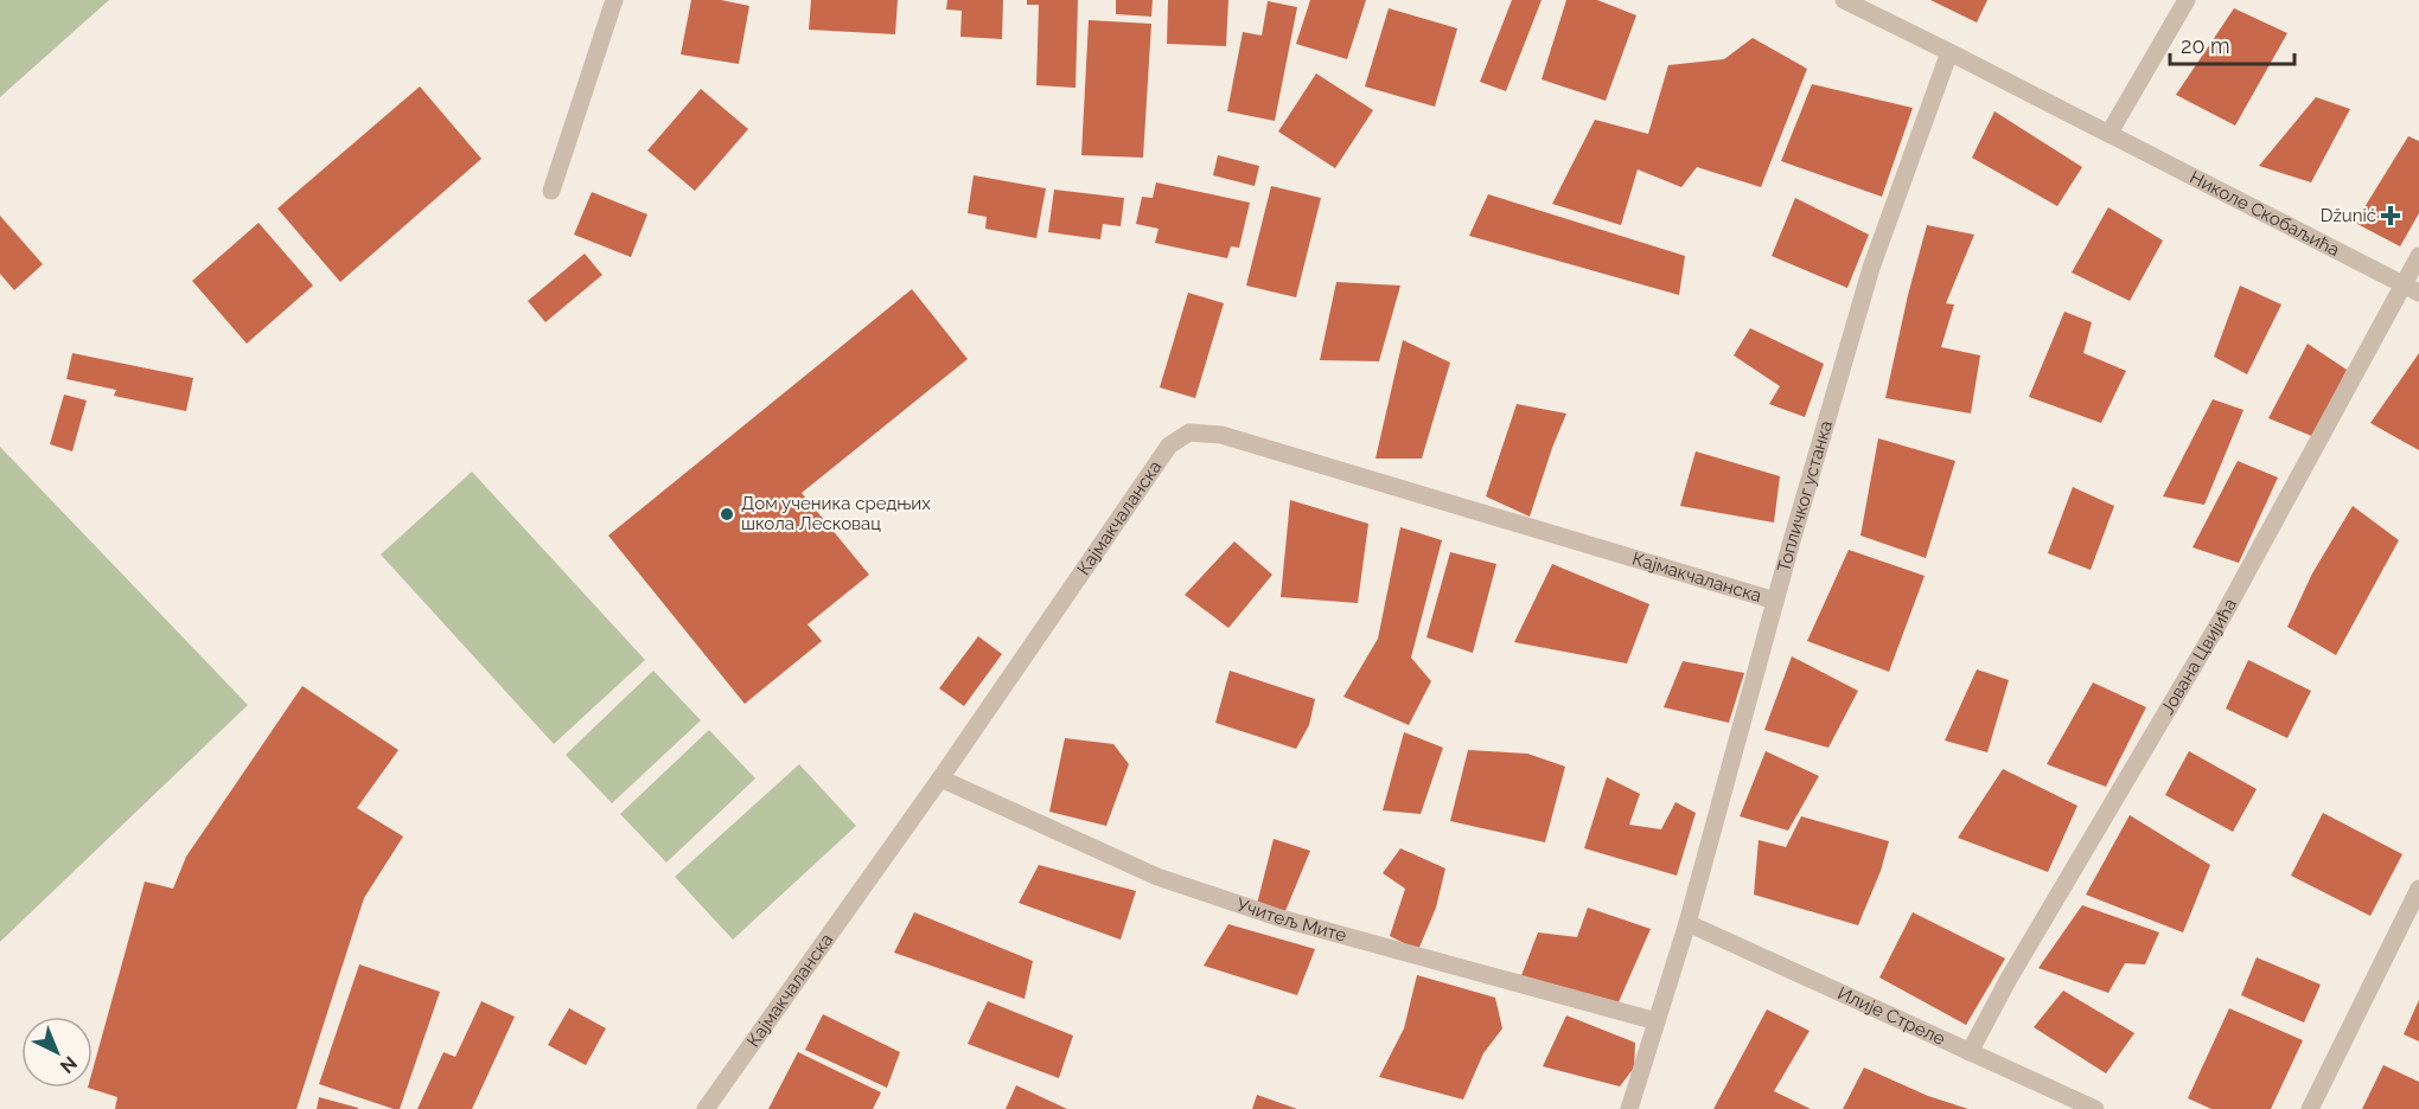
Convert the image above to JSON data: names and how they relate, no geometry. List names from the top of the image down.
{
  "streets": {
    "street": [
      "Николе Скобаљића",
      "Топличког устанка",
      "Кајмакчаланска",
      "Јована Цвијића",
      "Учитељ Мите",
      "Илије Стреле"
    ]
  },
  "crossings": [
    ["Николе Скобаљића", "Топличког устанка"],
    ["Николе Скобаљића", "Јована Цвијића"],
    ["Топличког устанка", "Кајмакчаланска"],
    ["Топличког устанка", "Учитељ Мите"],
    ["Топличког устанка", "Илије Стреле"],
    ["Кајмакчаланска", "Учитељ Мите"],
    ["Јована Цвијића", "Илије Стреле"]
  ],
  "places": {
    "health": ["Džunić"],
    "other": ["Дом ученика средњих школа Лесковац"]
  },
  "scale_bar": "20 m",
  "north": "bottom right"
}
